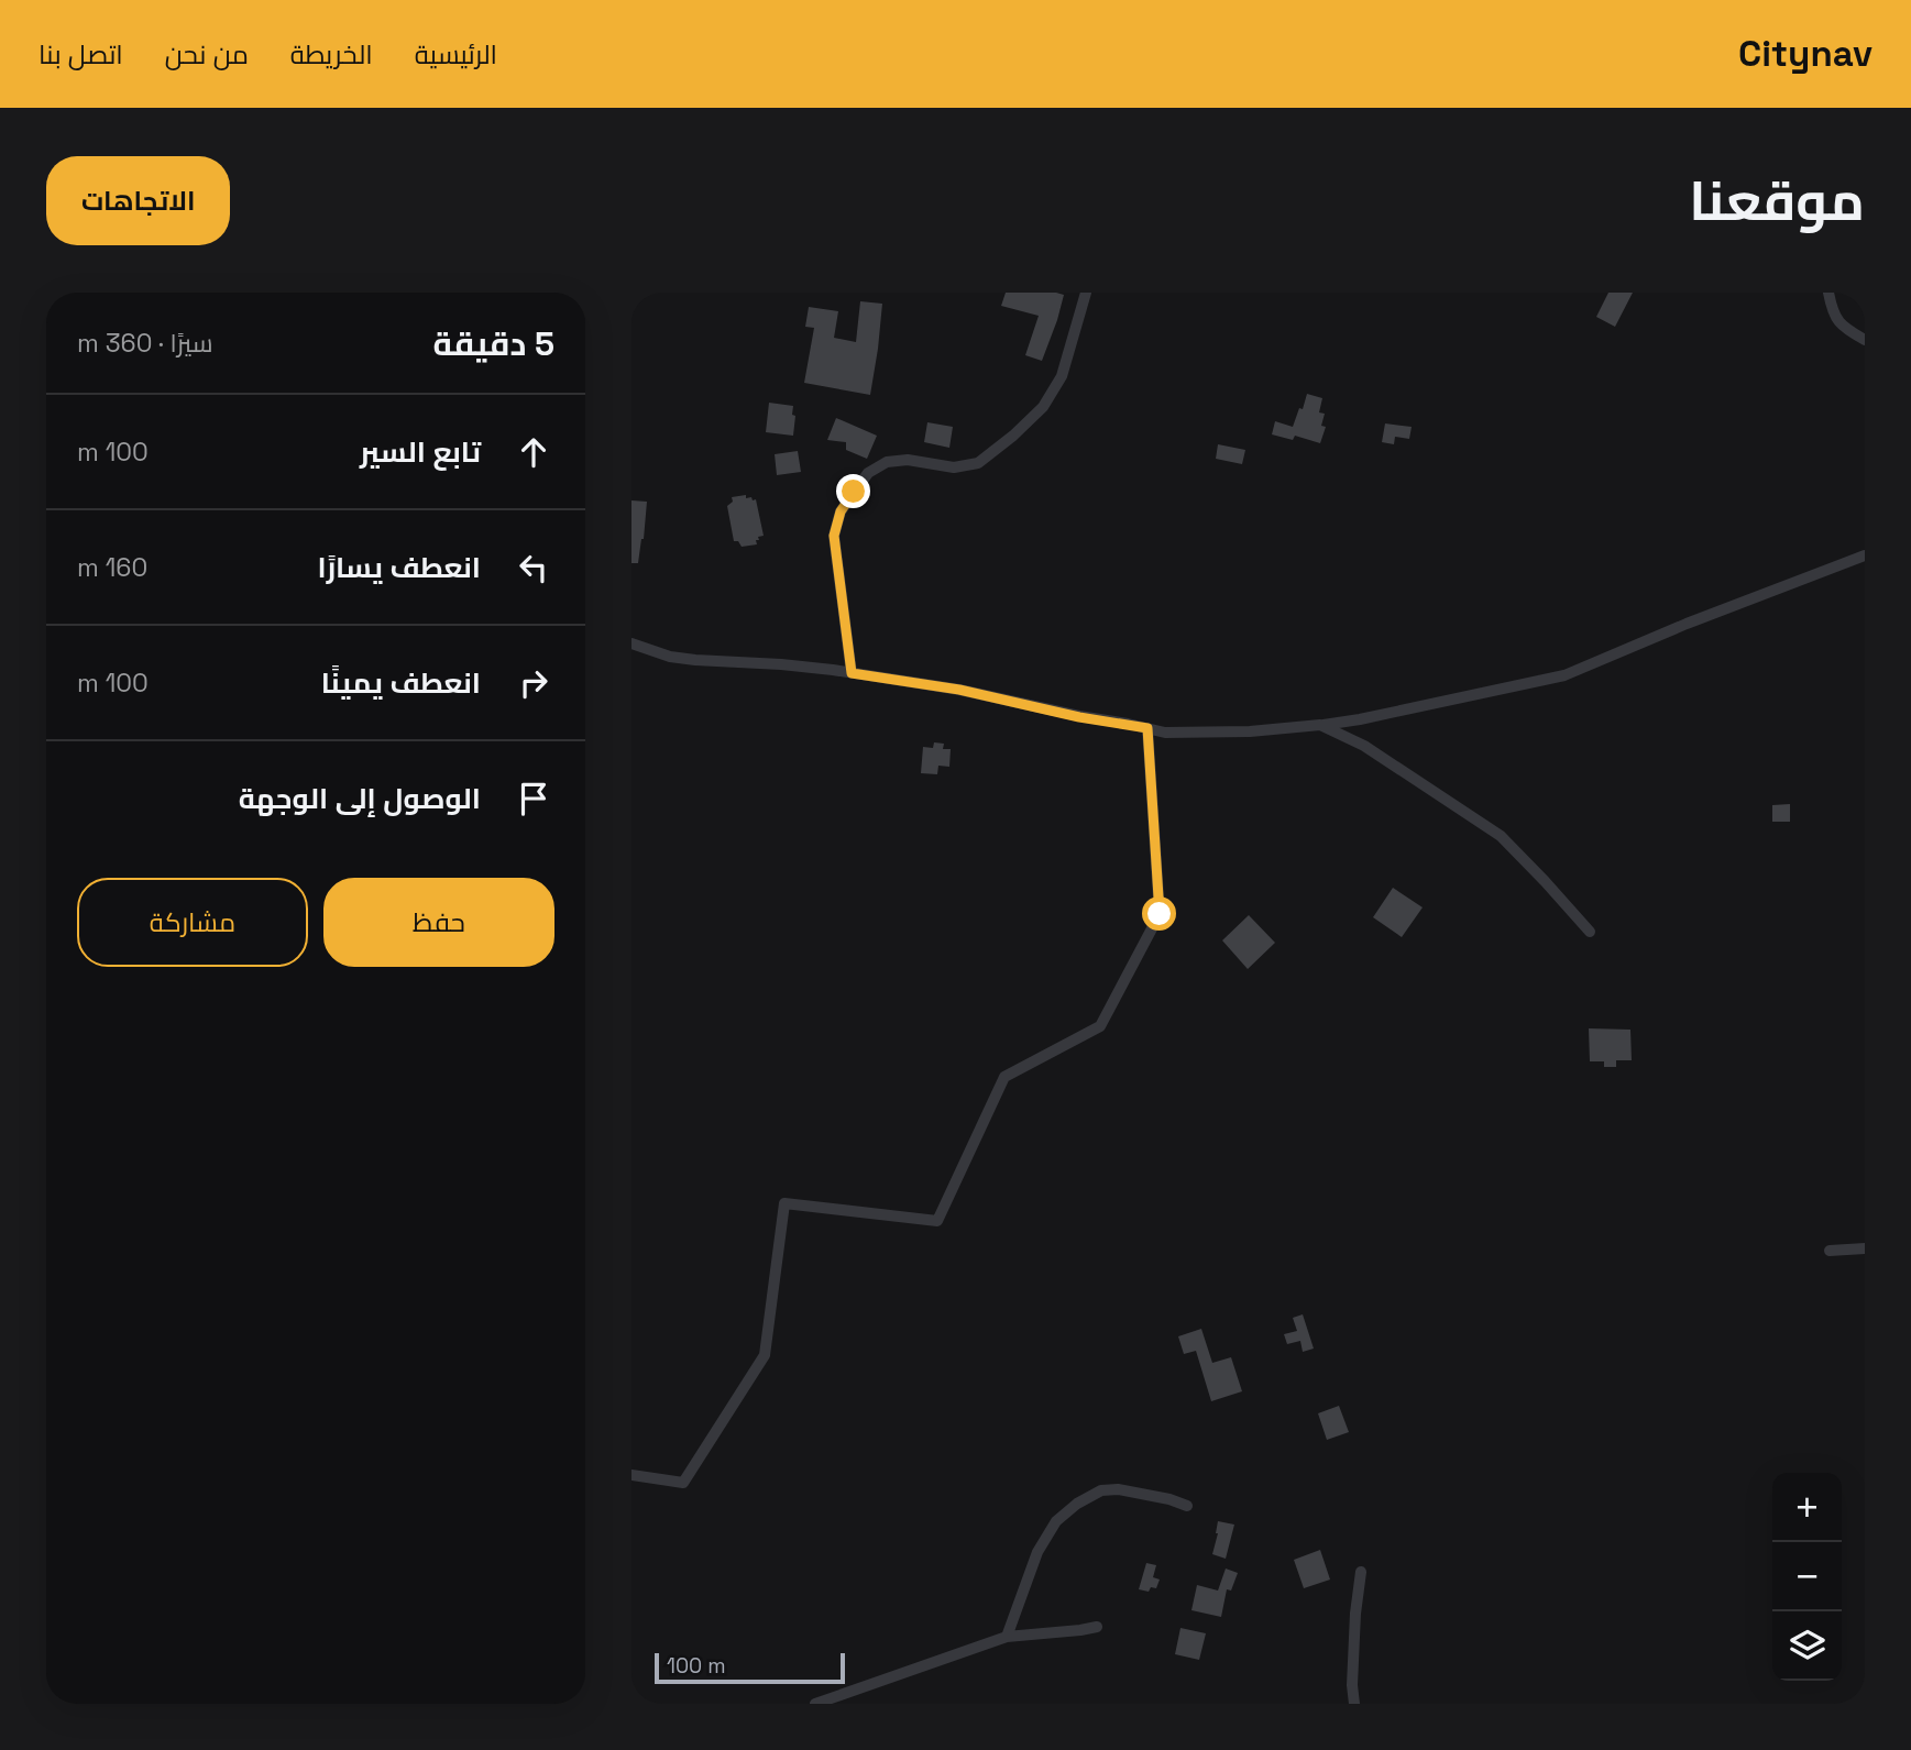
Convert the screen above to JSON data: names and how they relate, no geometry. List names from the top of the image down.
{
  "scale_bar": "100 m",
  "page": {
    "header": "Citynav",
    "nav": [
      "الرئيسية",
      "الخريطة",
      "من نحن",
      "اتصل بنا"
    ],
    "title": "موقعنا",
    "buttons": [
      "الاتجاهات",
      ["حفظ", "مشاركة"]
    ],
    "heading": ["5 دقيقة", "سيرًا · 360 m"],
    "list": [
      ["تابع السير", "100 m"],
      ["انعطف يسارًا", "160 m"],
      ["انعطف يمينًا", "100 m"],
      "الوصول إلى الوجهة"
    ],
    "map_buttons": ["+", "−"],
    "scale": "100 m"
  }
}
